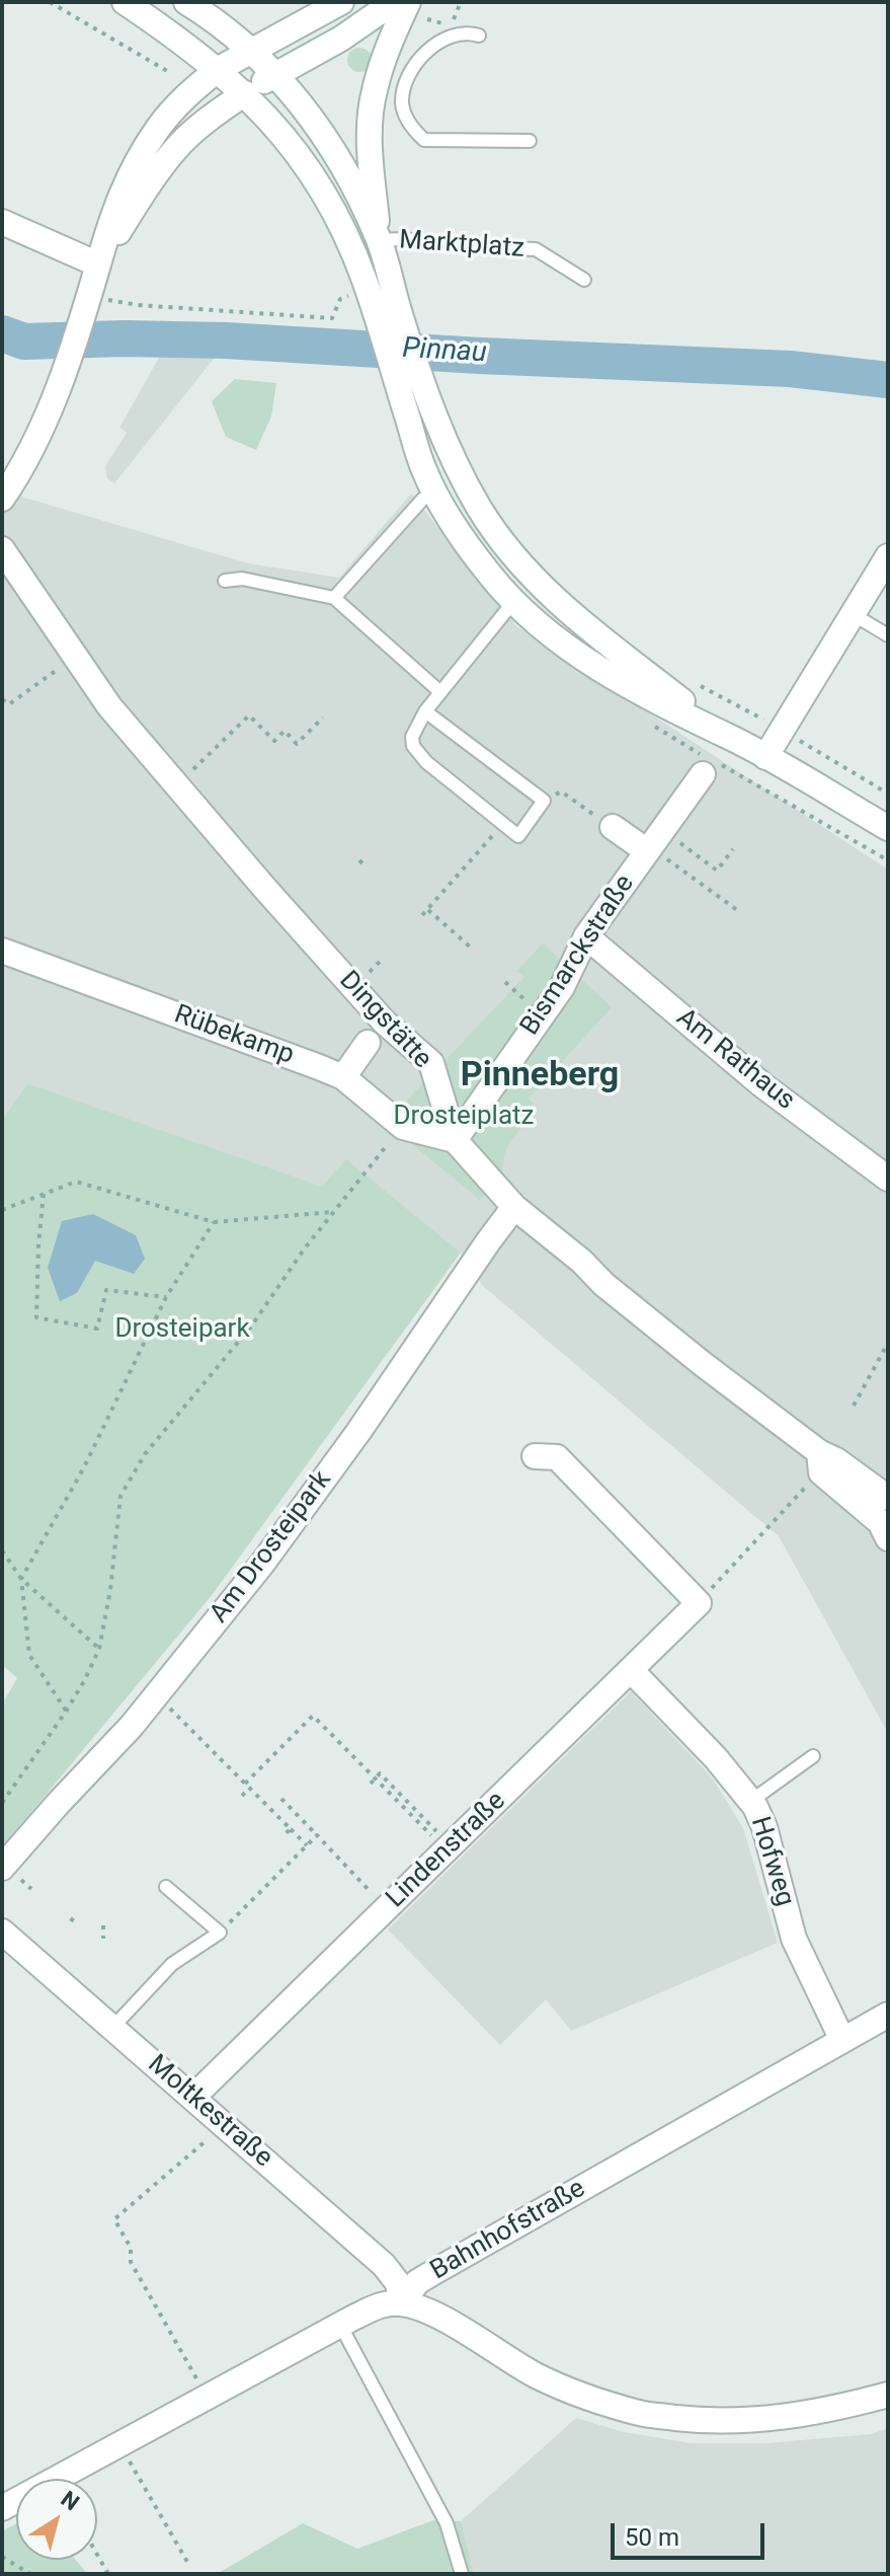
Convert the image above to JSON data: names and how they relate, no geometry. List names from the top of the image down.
{
  "streets": {
    "street": [
      "Bismarckstraße",
      "Dingstätte",
      "Rübekamp",
      "Am Rathaus",
      "Am Drosteipark",
      "Lindenstraße",
      "Hofweg",
      "Moltkestraße",
      "Bahnhofstraße"
    ],
    "lane": ["Marktplatz"]
  },
  "crossings": [
    ["Bismarckstraße", "Dingstätte"],
    ["Bismarckstraße", "Rübekamp"],
    ["Bismarckstraße", "Am Rathaus"],
    ["Dingstätte", "Rübekamp"],
    ["Dingstätte", "Am Drosteipark"],
    ["Lindenstraße", "Hofweg"],
    ["Lindenstraße", "Moltkestraße"],
    ["Hofweg", "Bahnhofstraße"],
    ["Moltkestraße", "Bahnhofstraße"]
  ],
  "districts": ["Pinneberg"],
  "water": ["Pinnau"],
  "parks": ["Drosteiplatz", "Drosteipark"],
  "scale_bar": "50 m",
  "north": "top right"
}
